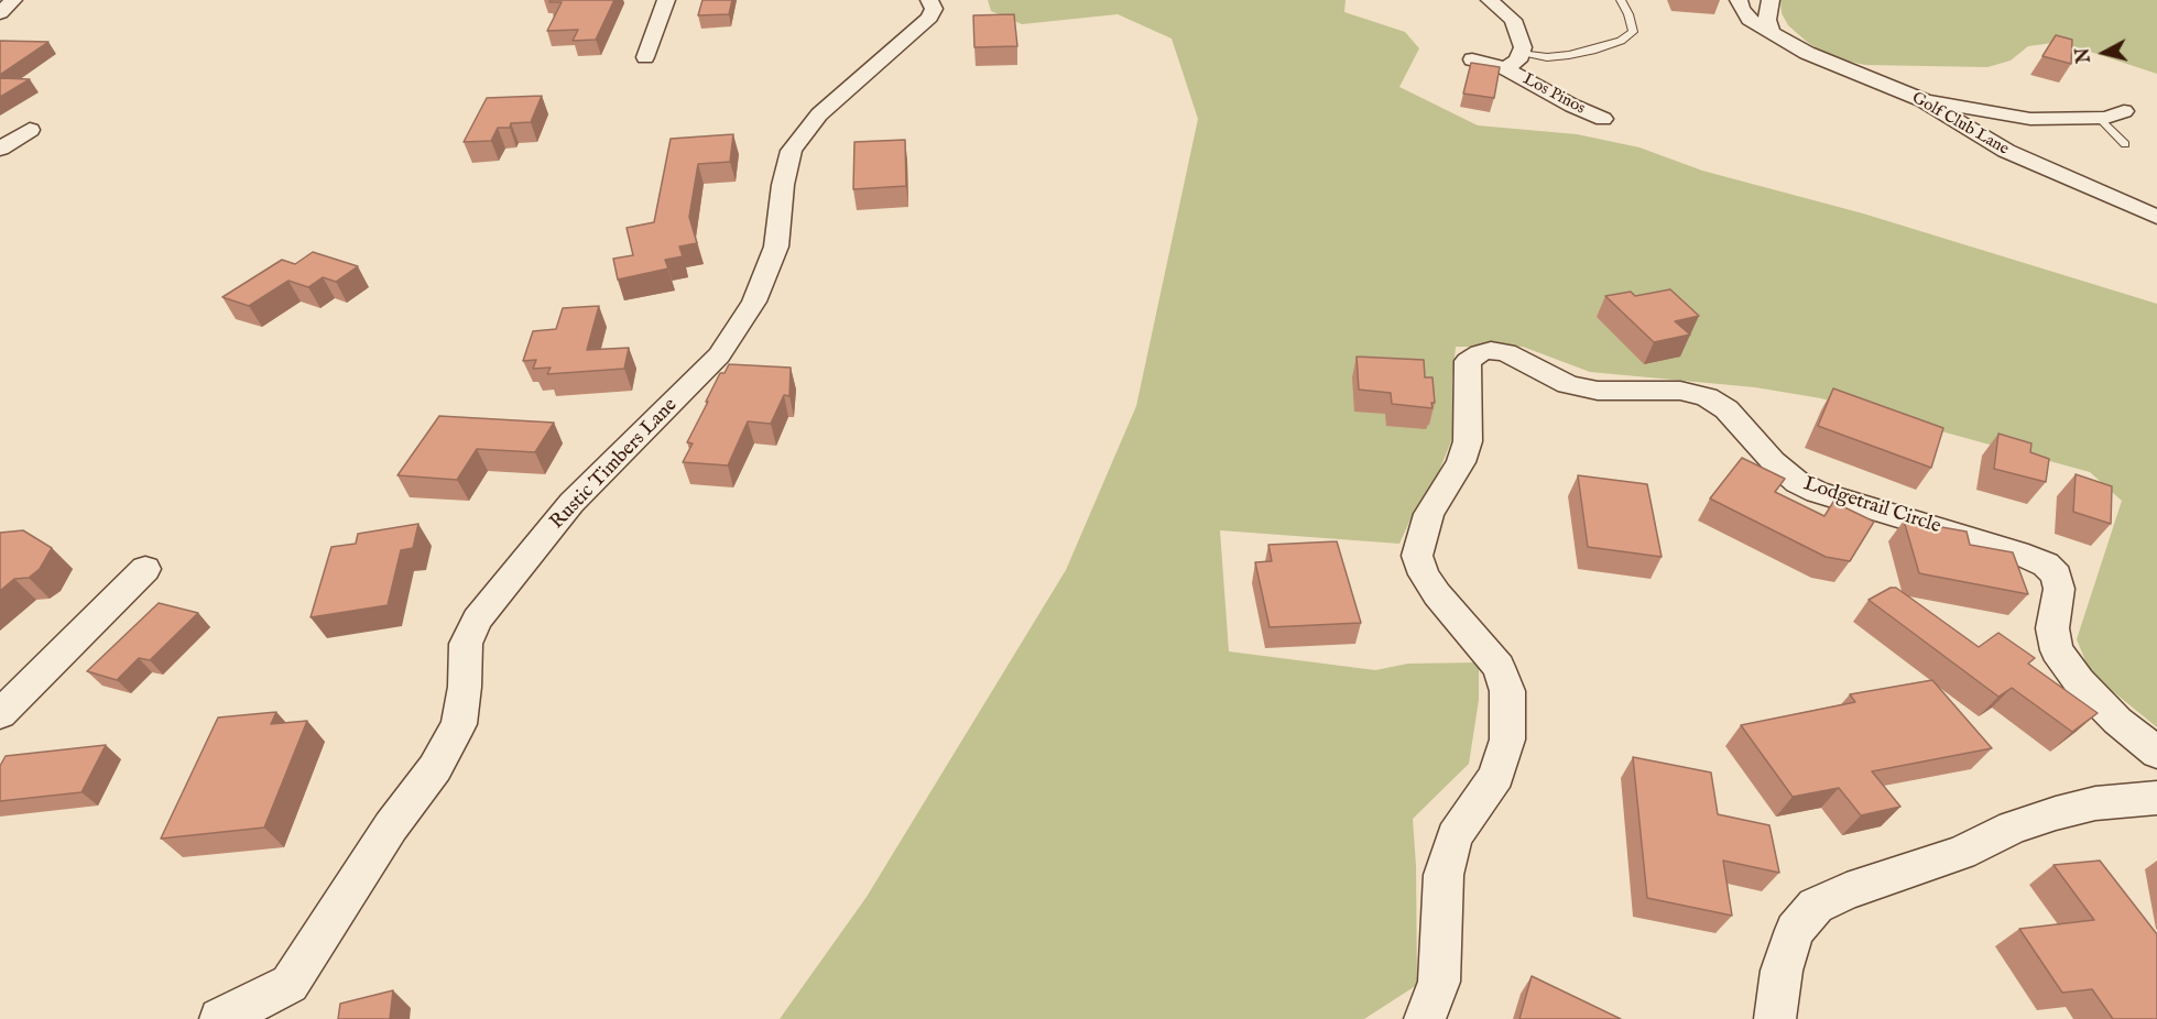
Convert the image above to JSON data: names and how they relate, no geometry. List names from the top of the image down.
{
  "streets": {
    "street": [
      "Los Pinos",
      "Golf Club Lane",
      "Rustic Timbers Lane",
      "Lodgetrail Circle"
    ]
  },
  "north": "left"
}
